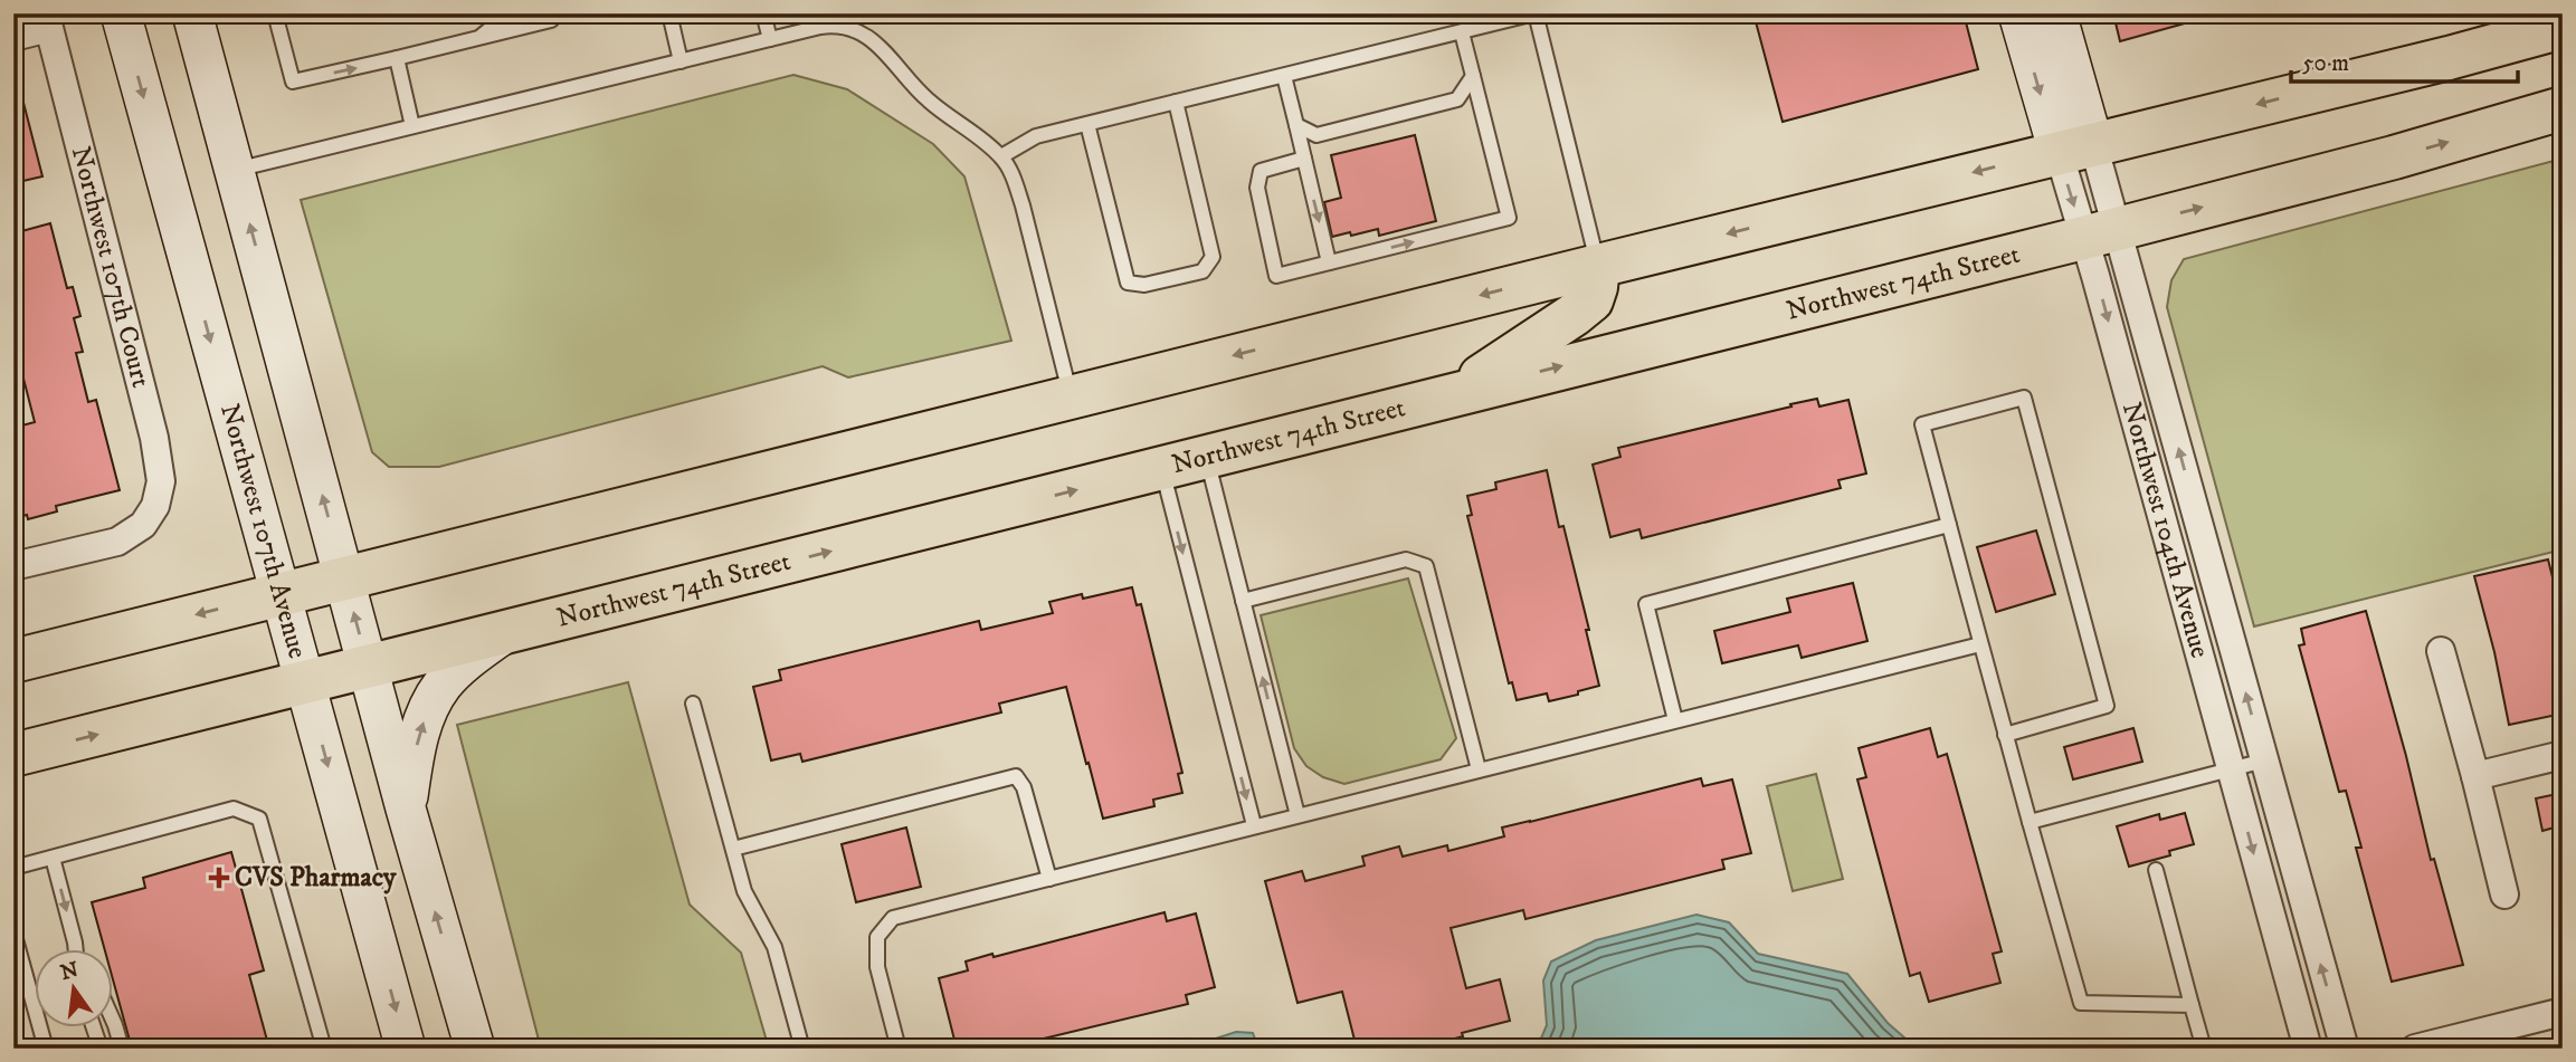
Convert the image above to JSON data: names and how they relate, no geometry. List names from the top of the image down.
{
  "streets": {
    "main road": ["Northwest 74th Street", "Northwest 107th Avenue", "Northwest 104th Avenue"],
    "street": ["Northwest 107th Court"]
  },
  "crossings": [
    ["Northwest 74th Street", "Northwest 107th Avenue"],
    ["Northwest 74th Street", "Northwest 104th Avenue"]
  ],
  "places": {
    "health": ["CVS Pharmacy"]
  },
  "scale_bar": "50 m",
  "north": "top"
}
